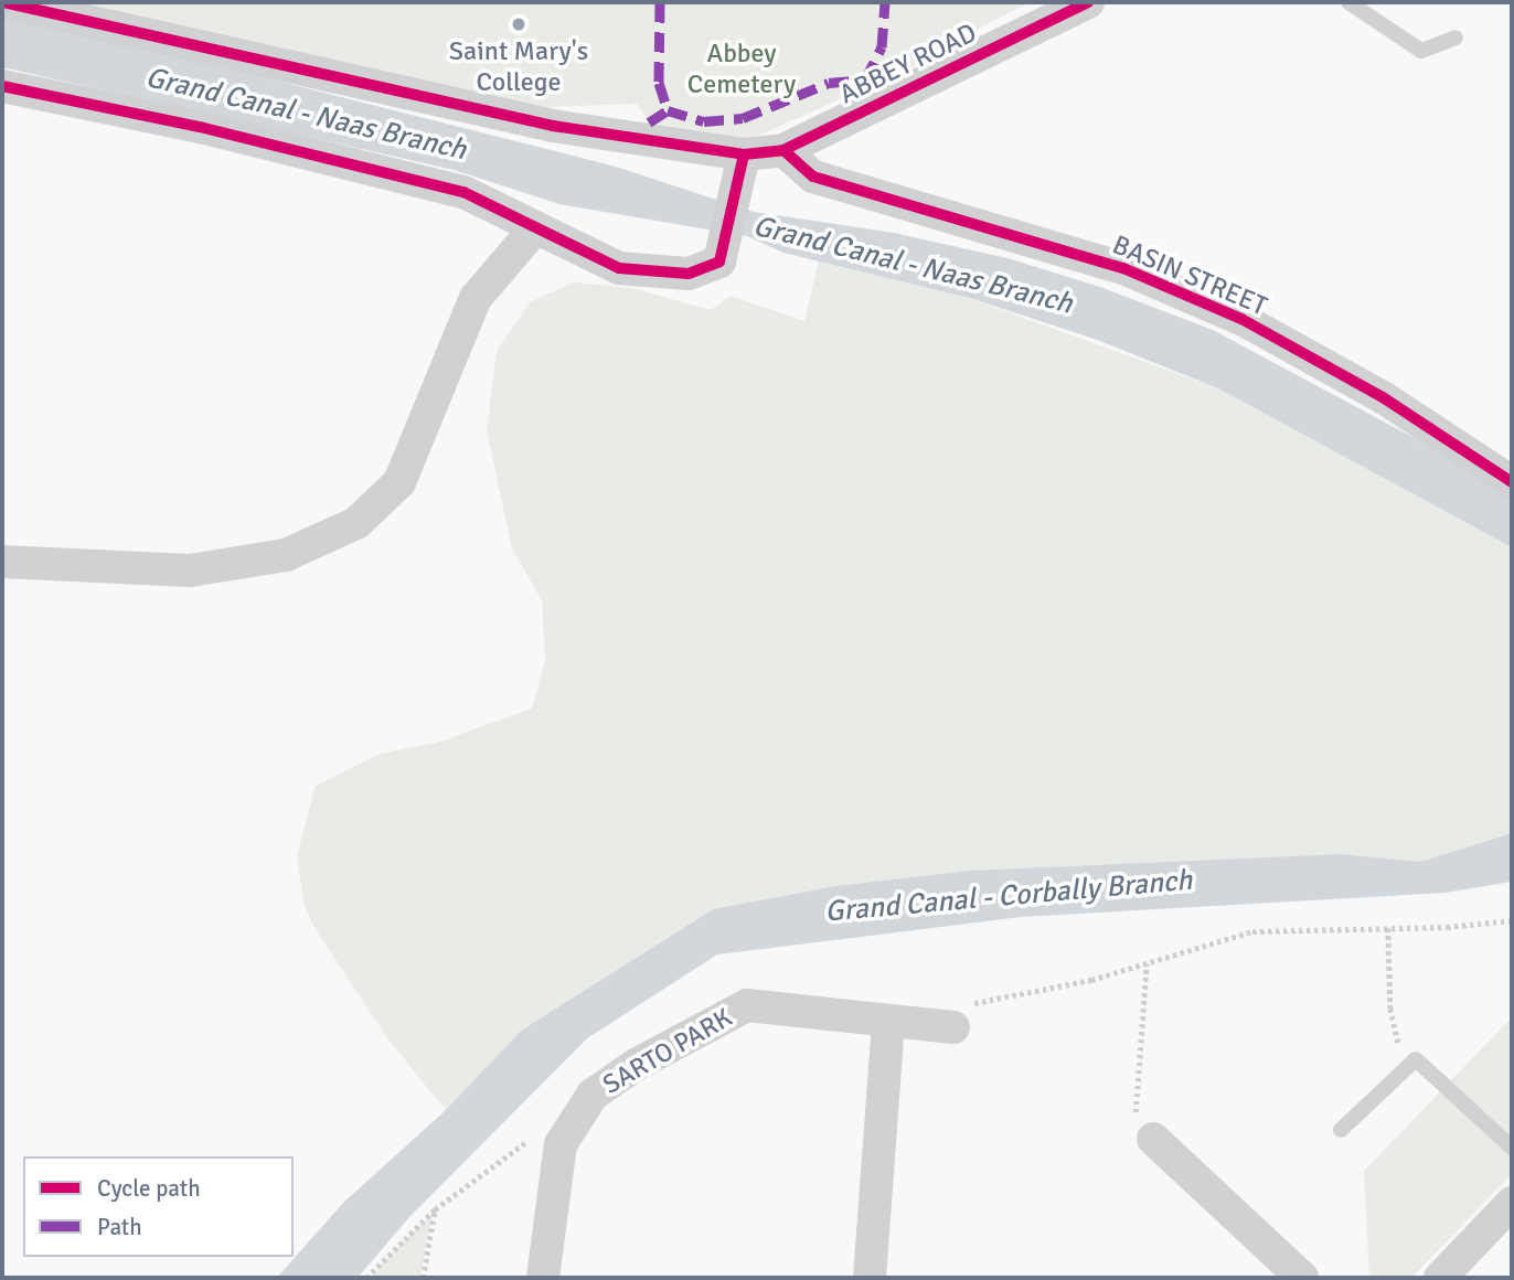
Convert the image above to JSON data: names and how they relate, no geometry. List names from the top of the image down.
{
  "streets": {
    "street": ["ABBEY ROAD", "BASIN STREET", "SARTO PARK"]
  },
  "crossings": [
    ["ABBEY ROAD", "BASIN STREET"]
  ],
  "water": ["Grand Canal - Naas Branch", "Grand Canal - Corbally Branch"],
  "parks": ["Abbey Cemetery"],
  "places": ["Saint Mary's College"],
  "legend": ["Cycle path", "Path"]
}
